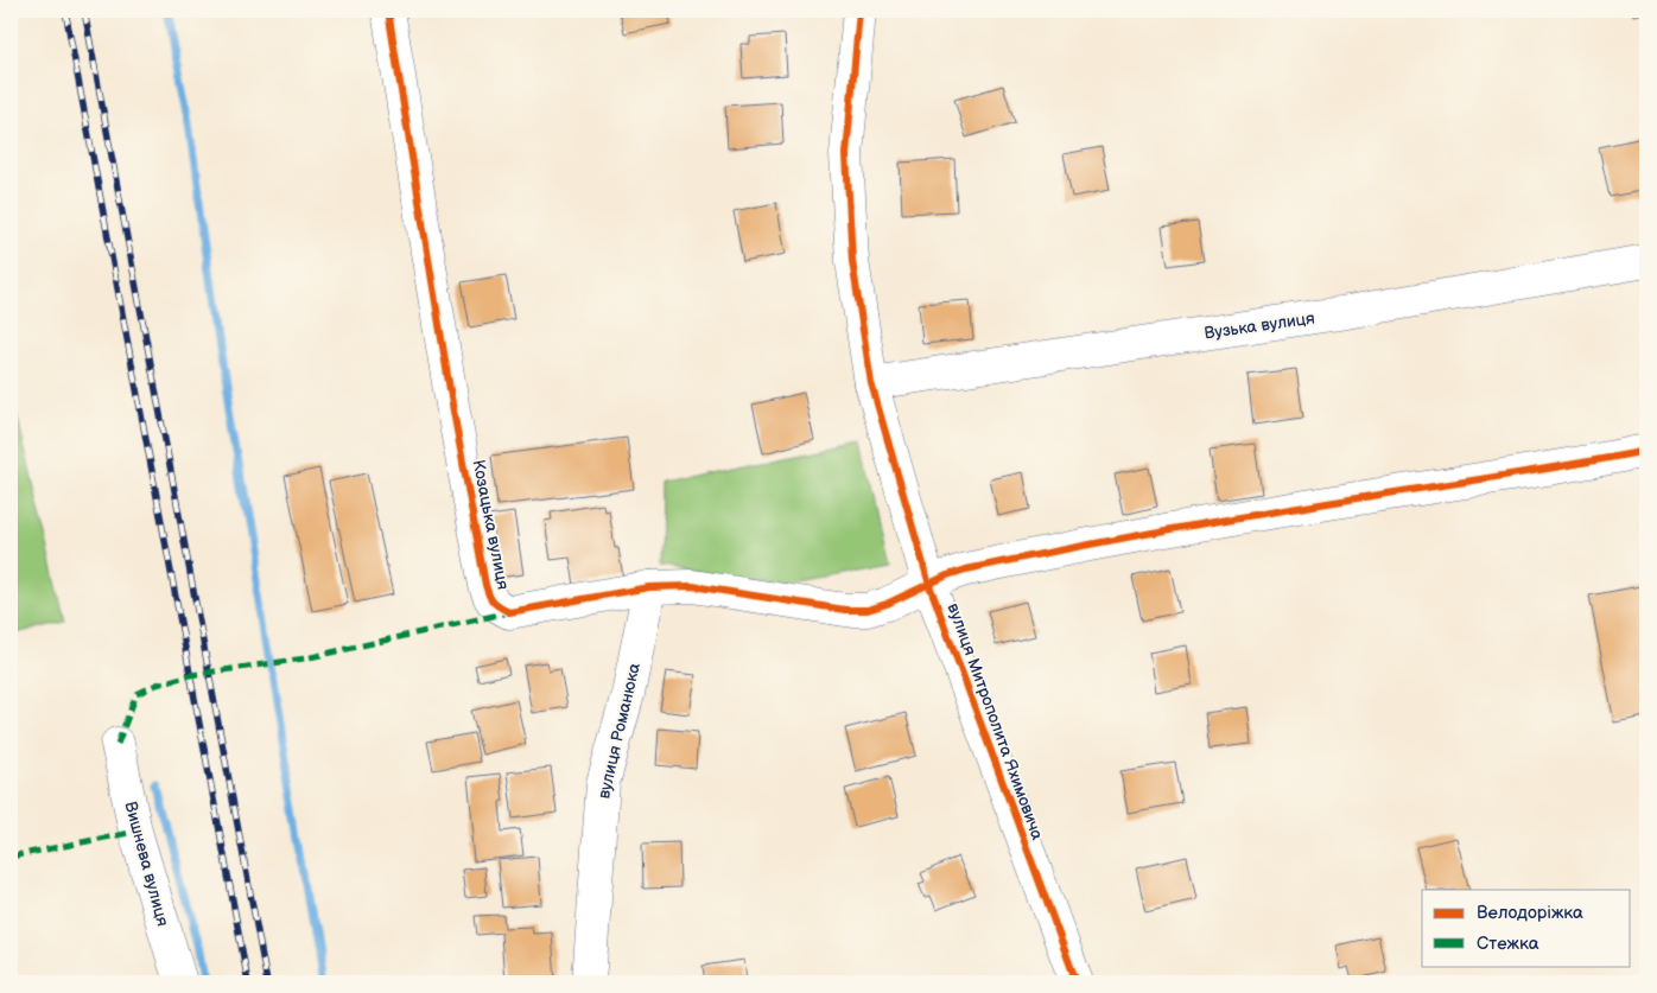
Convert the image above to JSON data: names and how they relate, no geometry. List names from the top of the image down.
{
  "streets": {
    "street": [
      "Вузька вулиця",
      "Козацька вулиця",
      "вулиця Митрополита Яхимовича",
      "вулиця Романюка",
      "Вишнева вулиця"
    ]
  },
  "crossings": [
    ["Вузька вулиця", "вулиця Митрополита Яхимовича"],
    ["Козацька вулиця", "вулиця Митрополита Яхимовича"],
    ["Козацька вулиця", "вулиця Романюка"]
  ],
  "legend": ["Велодоріжка", "Стежка"]
}
